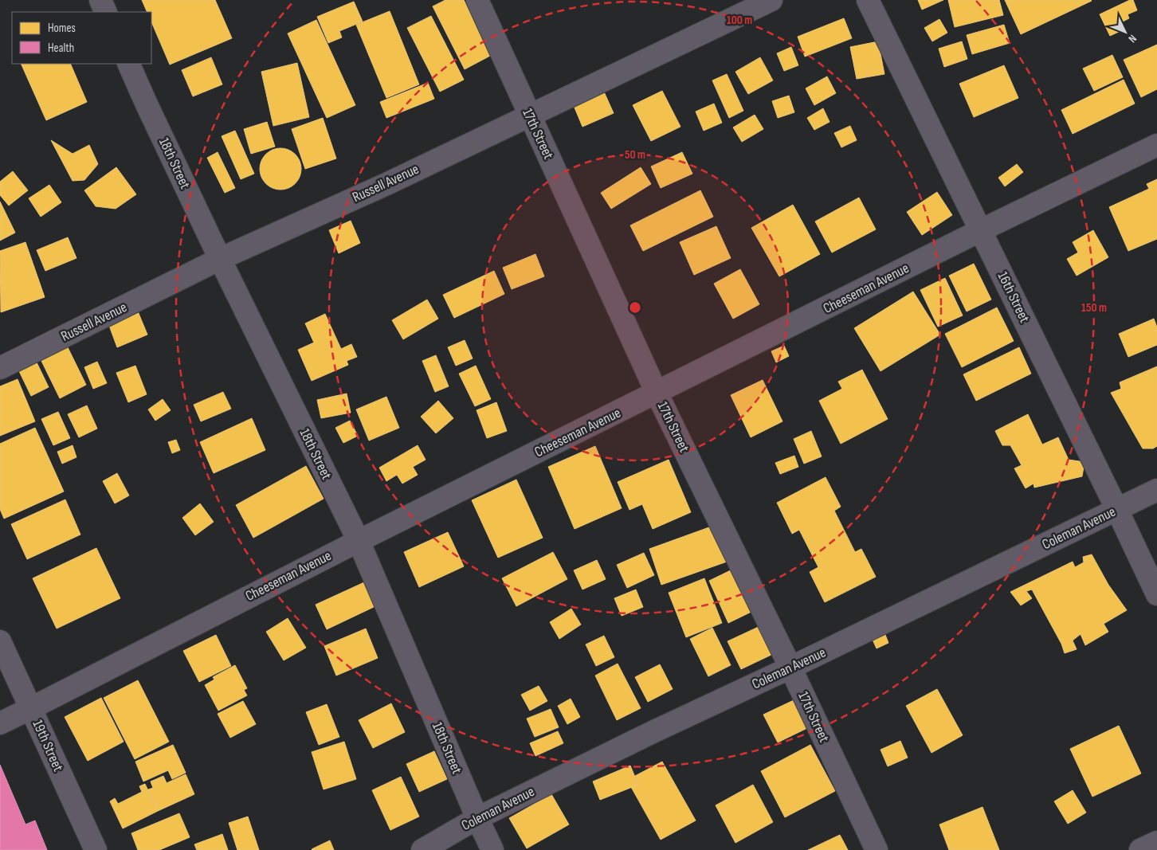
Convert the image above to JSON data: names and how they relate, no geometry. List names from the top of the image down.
{
  "streets": {
    "street": [
      "17th Street",
      "18th Street",
      "Russell Avenue",
      "Cheeseman Avenue",
      "16th Street",
      "Coleman Avenue",
      "19th Street"
    ]
  },
  "crossings": [
    ["17th Street", "Russell Avenue"],
    ["17th Street", "Cheeseman Avenue"],
    ["17th Street", "Coleman Avenue"],
    ["18th Street", "Russell Avenue"],
    ["18th Street", "Cheeseman Avenue"],
    ["18th Street", "Coleman Avenue"],
    ["Cheeseman Avenue", "16th Street"],
    ["Cheeseman Avenue", "19th Street"],
    ["16th Street", "Coleman Avenue"]
  ],
  "legend": ["Homes", "Health"],
  "north": "bottom right",
  "rings": ["100 m", "50 m", "150 m"]
}
